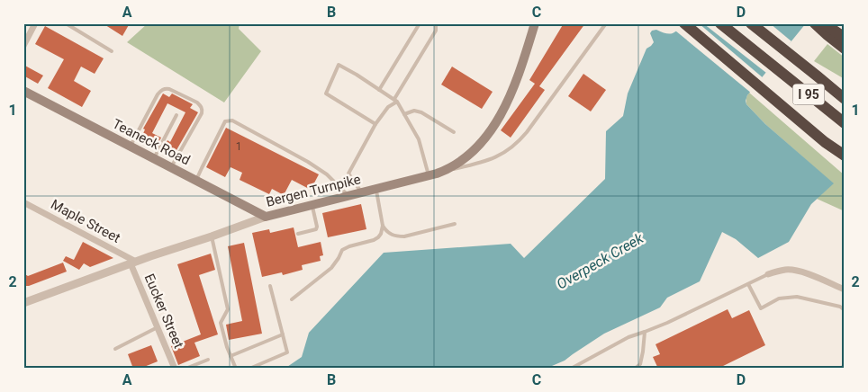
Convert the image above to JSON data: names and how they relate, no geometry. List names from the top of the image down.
{
  "streets": {
    "highway": ["I 95"],
    "main road": ["Teaneck Road", "Bergen Turnpike"],
    "street": ["Maple Street", "Eucker Street"]
  },
  "crossings": [
    ["Teaneck Road", "Bergen Turnpike"],
    ["Bergen Turnpike", "Maple Street"],
    ["Bergen Turnpike", "Eucker Street"],
    ["Maple Street", "Eucker Street"]
  ],
  "water": ["Overpeck Creek"],
  "house_numbers": ["1"],
  "grid": {
    "columns": [
      "A",
      "B",
      "C",
      "D"
    ],
    "rows": ["1", "2"]
  }
}
